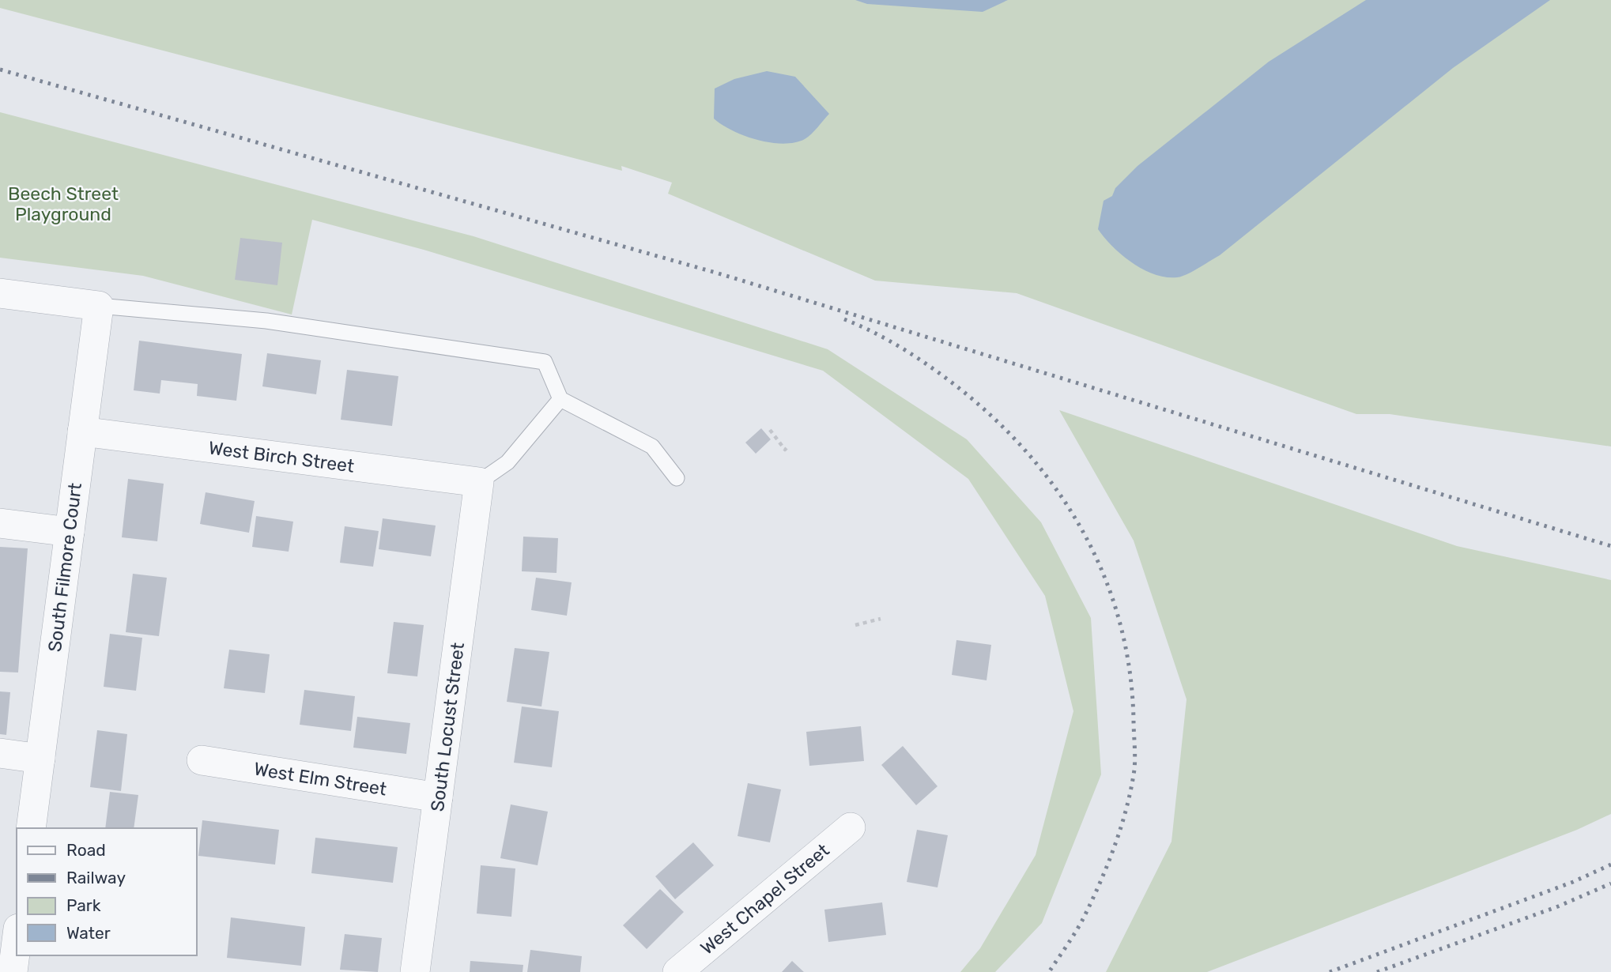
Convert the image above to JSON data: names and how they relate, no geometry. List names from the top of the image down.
{
  "streets": {
    "street": [
      "West Birch Street",
      "South Filmore Court",
      "South Locust Street",
      "West Elm Street",
      "West Chapel Street"
    ]
  },
  "crossings": [
    ["West Birch Street", "South Filmore Court"],
    ["West Birch Street", "South Locust Street"],
    ["South Locust Street", "West Elm Street"]
  ],
  "parks": ["Beech Street Playground"],
  "legend": [
    "Road",
    "Railway",
    "Park",
    "Water"
  ]
}
